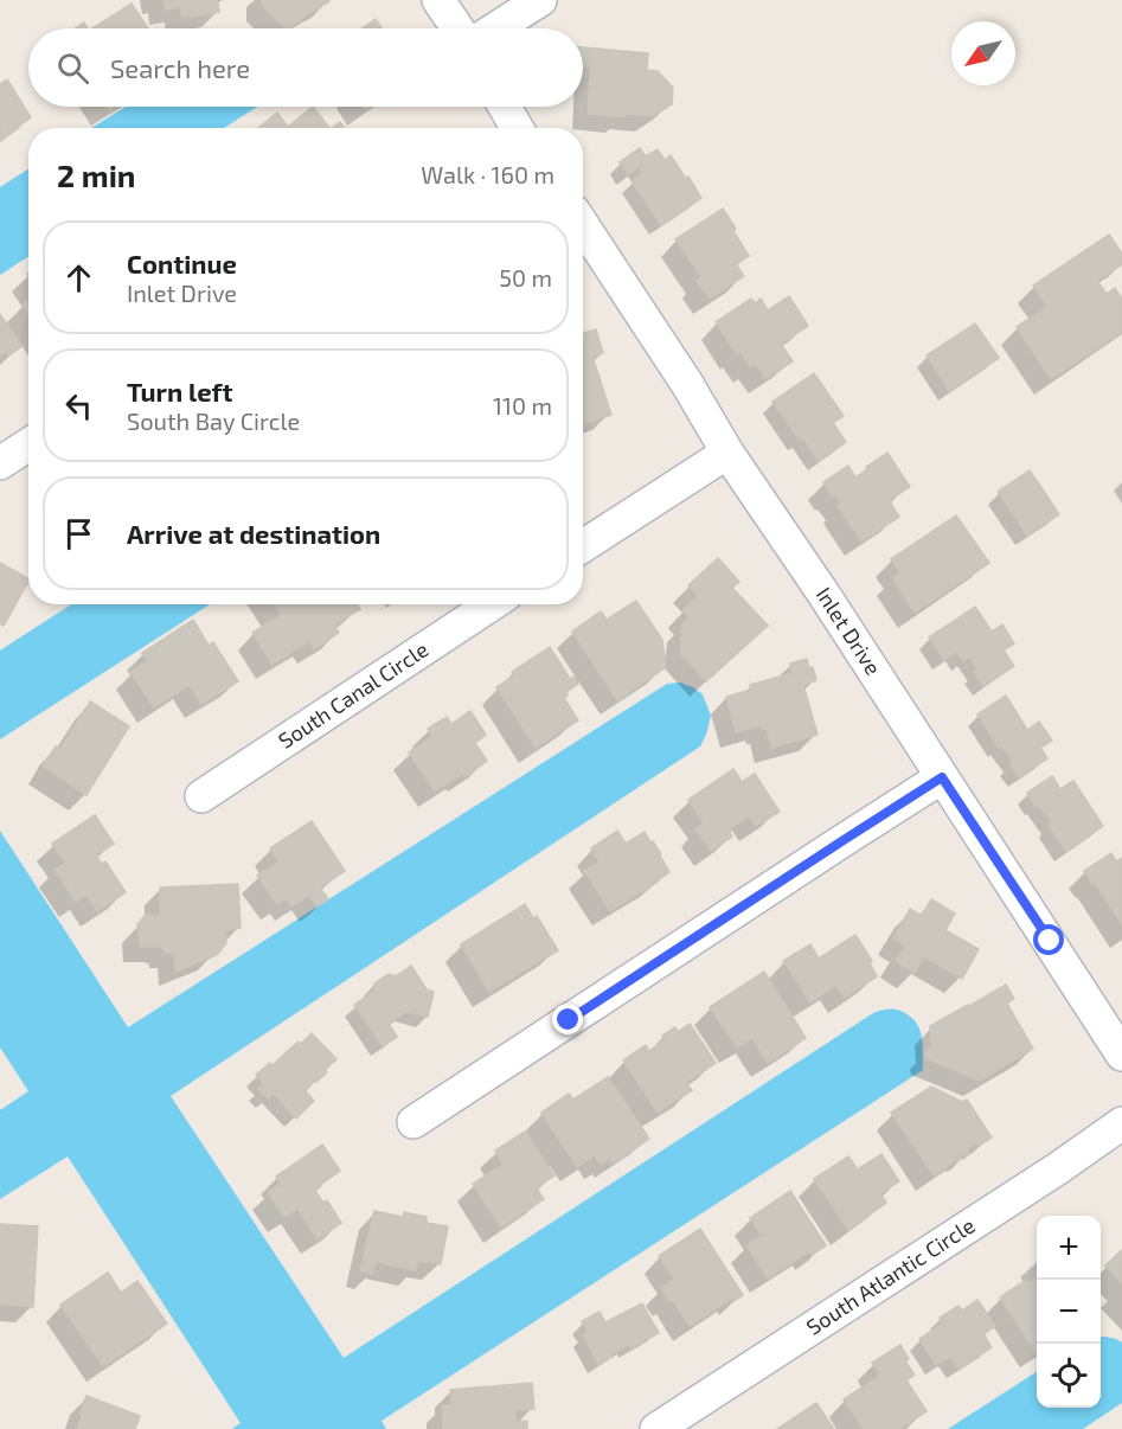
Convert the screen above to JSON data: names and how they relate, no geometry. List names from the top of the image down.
{
  "streets": {
    "street": ["Inlet Drive", "South Canal Circle", "South Atlantic Circle"]
  },
  "north": "bottom left",
  "page": {
    "search": "Search here",
    "heading": ["2 min", "Walk · 160 m"],
    "list": [
      ["Continue", "Inlet Drive", "50 m"],
      ["Turn left", "South Bay Circle", "110 m"],
      "Arrive at destination"
    ],
    "map_buttons": ["+", "−"]
  }
}
